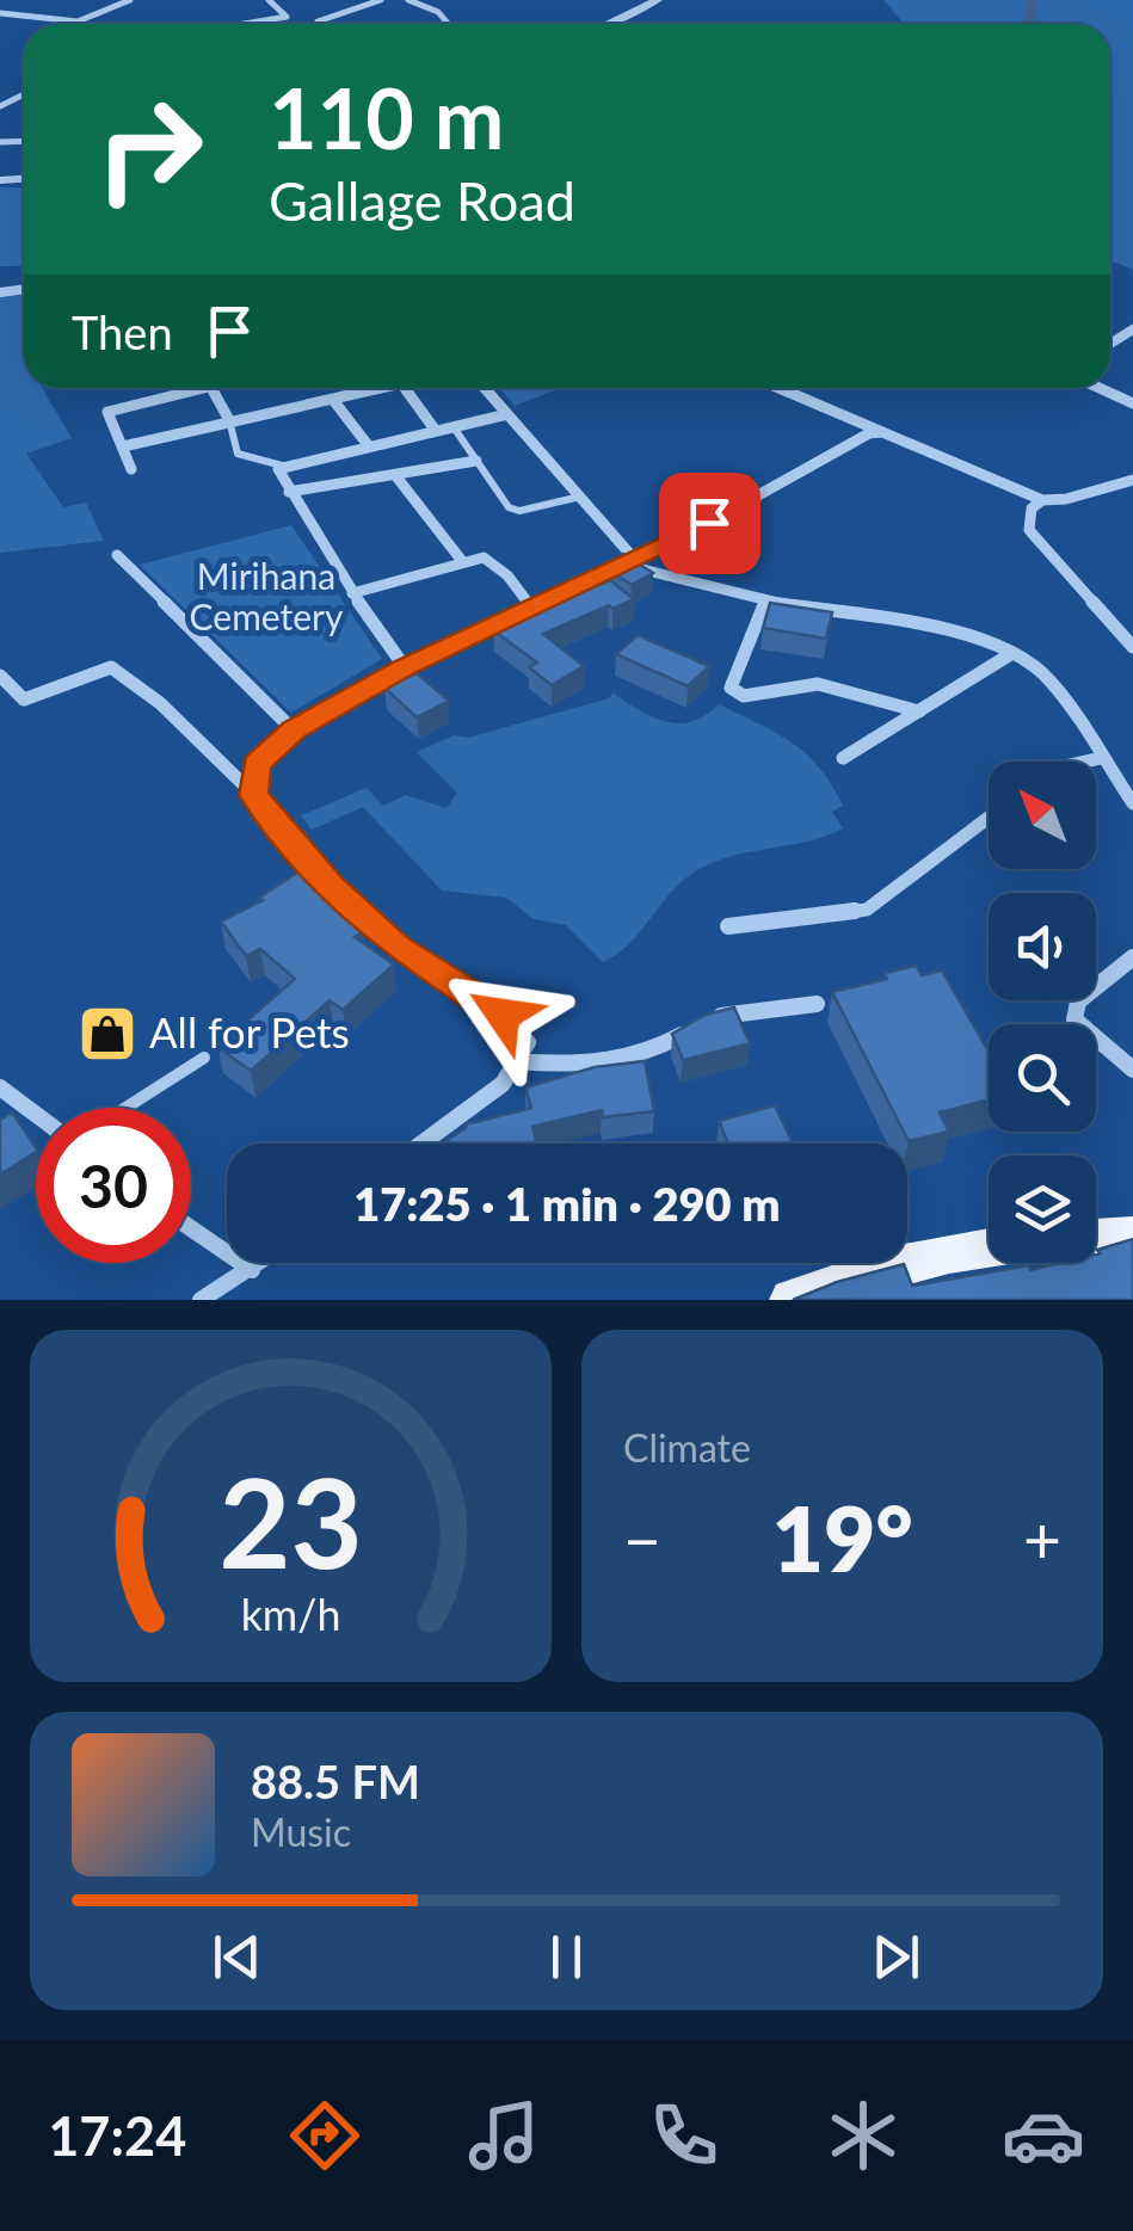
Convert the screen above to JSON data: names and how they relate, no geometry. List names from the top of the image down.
{
  "parks": ["Mirihana Cemetery"],
  "places": {
    "shop": ["All for Pets"]
  },
  "north": "top left",
  "page": {
    "turn": ["110 m", "Gallage Road"],
    "then": "Then",
    "limit": "30",
    "trip": "17:25 · 1 min · 290 m",
    "tile": "Climate",
    "heat": ["−", "19°", "+"],
    "song": ["88.5 FM", "Music"],
    "tabs": "17:24",
    "gauge": ["23", "km/h"]
  }
}
